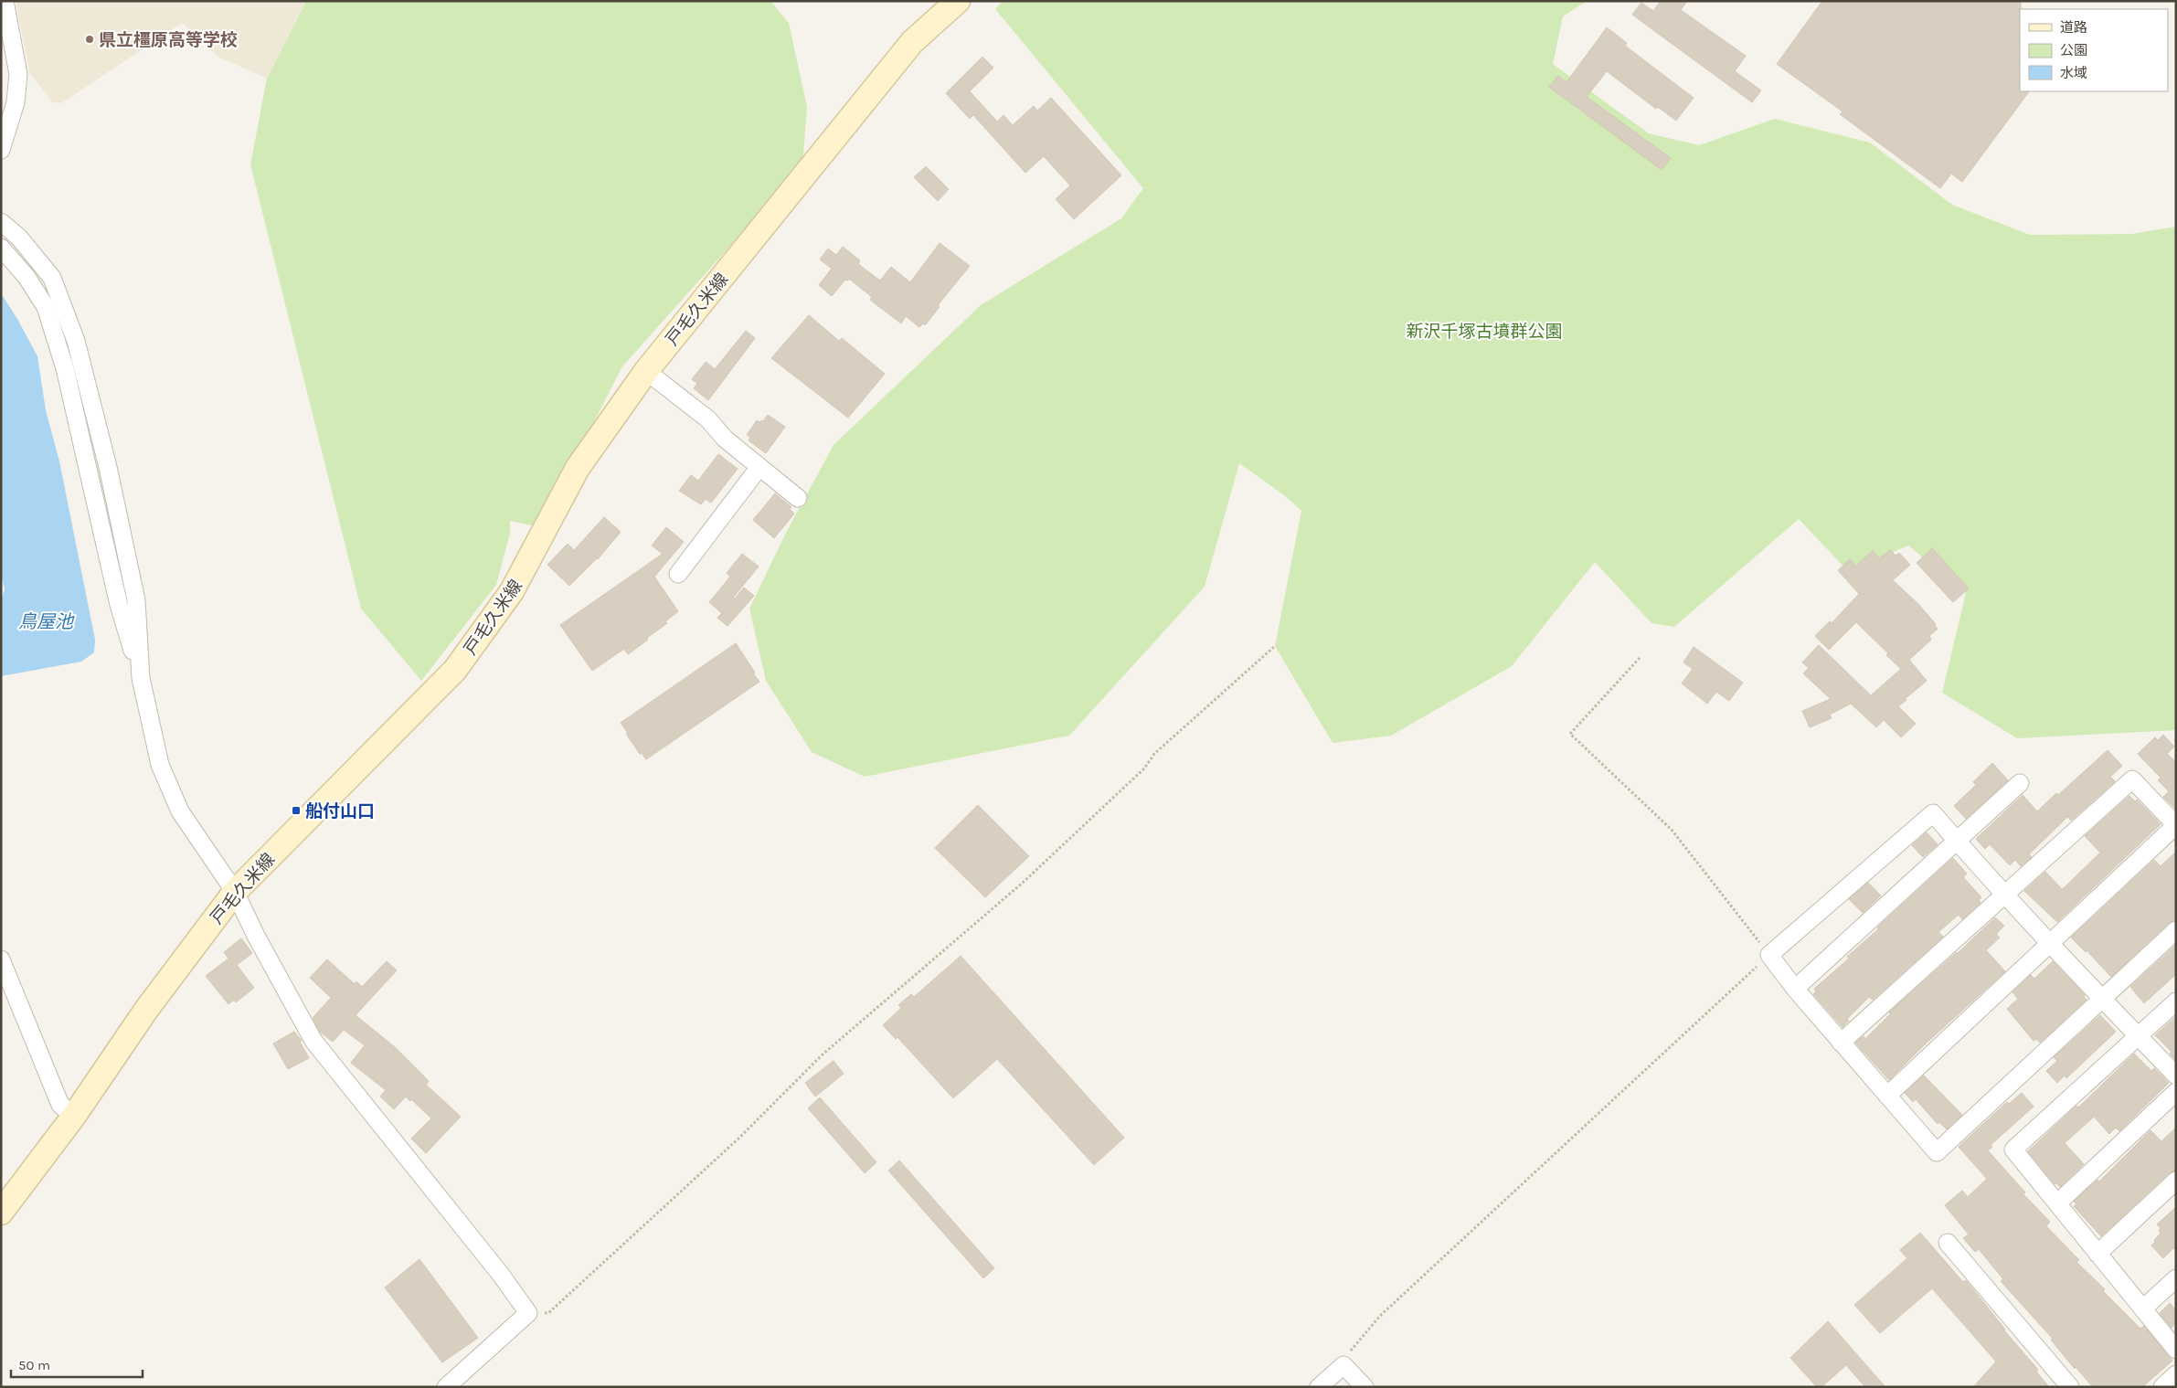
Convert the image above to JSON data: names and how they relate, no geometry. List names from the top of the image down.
{
  "streets": {
    "main road": ["戸毛久米線"]
  },
  "water": ["鳥屋池"],
  "parks": ["新沢千塚古墳群公園"],
  "places": {
    "other": ["県立橿原高等学校"],
    "transit": ["船付山口"]
  },
  "legend": ["道路", "公園", "水域"],
  "scale_bar": "50 m"
}
